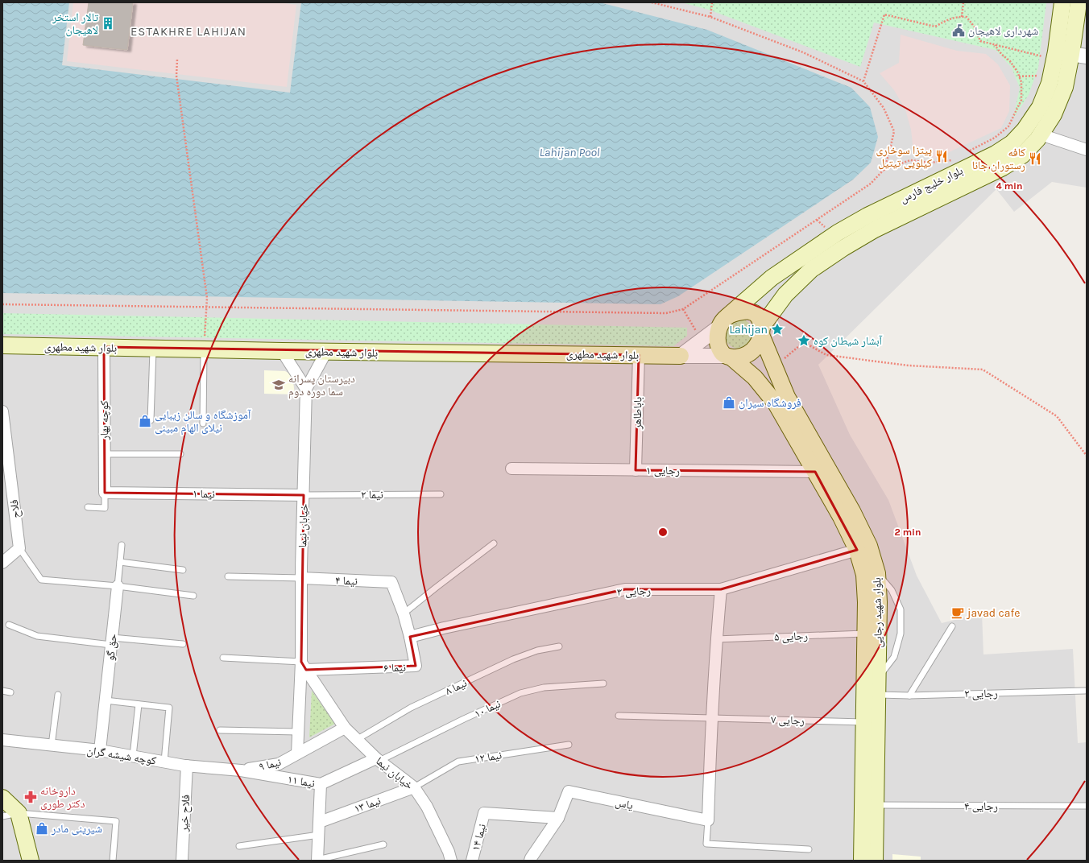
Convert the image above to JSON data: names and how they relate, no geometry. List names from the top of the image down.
{
  "streets": {
    "main road": ["بلوار خلیج فارس", "بلوار شهید مطهری", "بلوار شهید رجایی"],
    "street": [
      "باباطاهر",
      "کوچه بهار",
      "رجایی ۱",
      "نیما ۱",
      "فلاح",
      "خیابان نیما",
      "نیما ۴",
      "رجایی ۳",
      "حق گو",
      "نیما ۶",
      "کوچه شیشه گران",
      "نیما ۹",
      "نیما ۱۱",
      "یاس",
      "نیما ۱۳",
      "فلاح خیر",
      "نیما ۱۴"
    ],
    "lane": [
      "نیما ۲",
      "رجایی ۵",
      "نیما ۸",
      "رجایی ۲",
      "نیما ۱۰",
      "رجایی ۷",
      "نیما ۱۲",
      "رجایی ۴"
    ]
  },
  "crossings": [
    ["بلوار خلیج فارس", "بلوار شهید رجایی"],
    ["بلوار شهید مطهری", "باباطاهر"],
    ["بلوار شهید مطهری", "کوچه بهار"],
    ["بلوار شهید مطهری", "خیابان نیما"],
    ["باباطاهر", "رجایی ۱"],
    ["کوچه بهار", "نیما ۱"],
    ["رجایی ۱", "بلوار شهید رجایی"],
    ["نیما ۱", "نیما ۲"],
    ["نیما ۱", "خیابان نیما"],
    ["نیما ۲", "خیابان نیما"],
    ["خیابان نیما", "نیما ۴"],
    ["خیابان نیما", "نیما ۶"],
    ["خیابان نیما", "نیما ۸"],
    ["خیابان نیما", "نیما ۱۰"],
    ["خیابان نیما", "نیما ۱۲"],
    ["خیابان نیما", "نیما ۹"],
    ["خیابان نیما", "نیما ۱۱"],
    ["خیابان نیما", "نیما ۱۳"],
    ["نیما ۴", "نیما ۶"],
    ["رجایی ۳", "بلوار شهید رجایی"],
    ["رجایی ۳", "نیما ۶"],
    ["بلوار شهید رجایی", "رجایی ۵"],
    ["بلوار شهید رجایی", "رجایی ۲"],
    ["بلوار شهید رجایی", "رجایی ۷"],
    ["بلوار شهید رجایی", "رجایی ۴"],
    ["حق گو", "کوچه شیشه گران"],
    ["نیما ۱۰", "نیما ۱۱"],
    ["کوچه شیشه گران", "نیما ۹"],
    ["کوچه شیشه گران", "نیما ۱۱"],
    ["کوچه شیشه گران", "فلاح خیر"],
    ["نیما ۱۲", "نیما ۱۳"],
    ["نیما ۹", "نیما ۱۱"],
    ["یاس", "نیما ۱۴"]
  ],
  "districts": ["ESTAKHRE LAHIJAN"],
  "water": ["Lahijan Pool"],
  "places": {
    "building": ["تالار استخر لاهیجان"],
    "public building": ["شهرداری لاهیجان"],
    "restaurant": ["پیتزا سوخاری کیلویی تیتیل", "کافه رستوران جانا"],
    "place": ["Lahijan", "آبشار شیطان کوه"],
    "school or university": ["دبیرستان پسرانه سما دوره دوم"],
    "shop": ["فروشگاه سیران", "آموزشگاه و سالن زیبایی نیلای الهام مبینی", "شیرینی مادر"],
    "cafe": ["javad cafe"],
    "pharmacy": ["داروخانه دکتر طوری"]
  },
  "rings": ["4 min", "2 min"]
}
